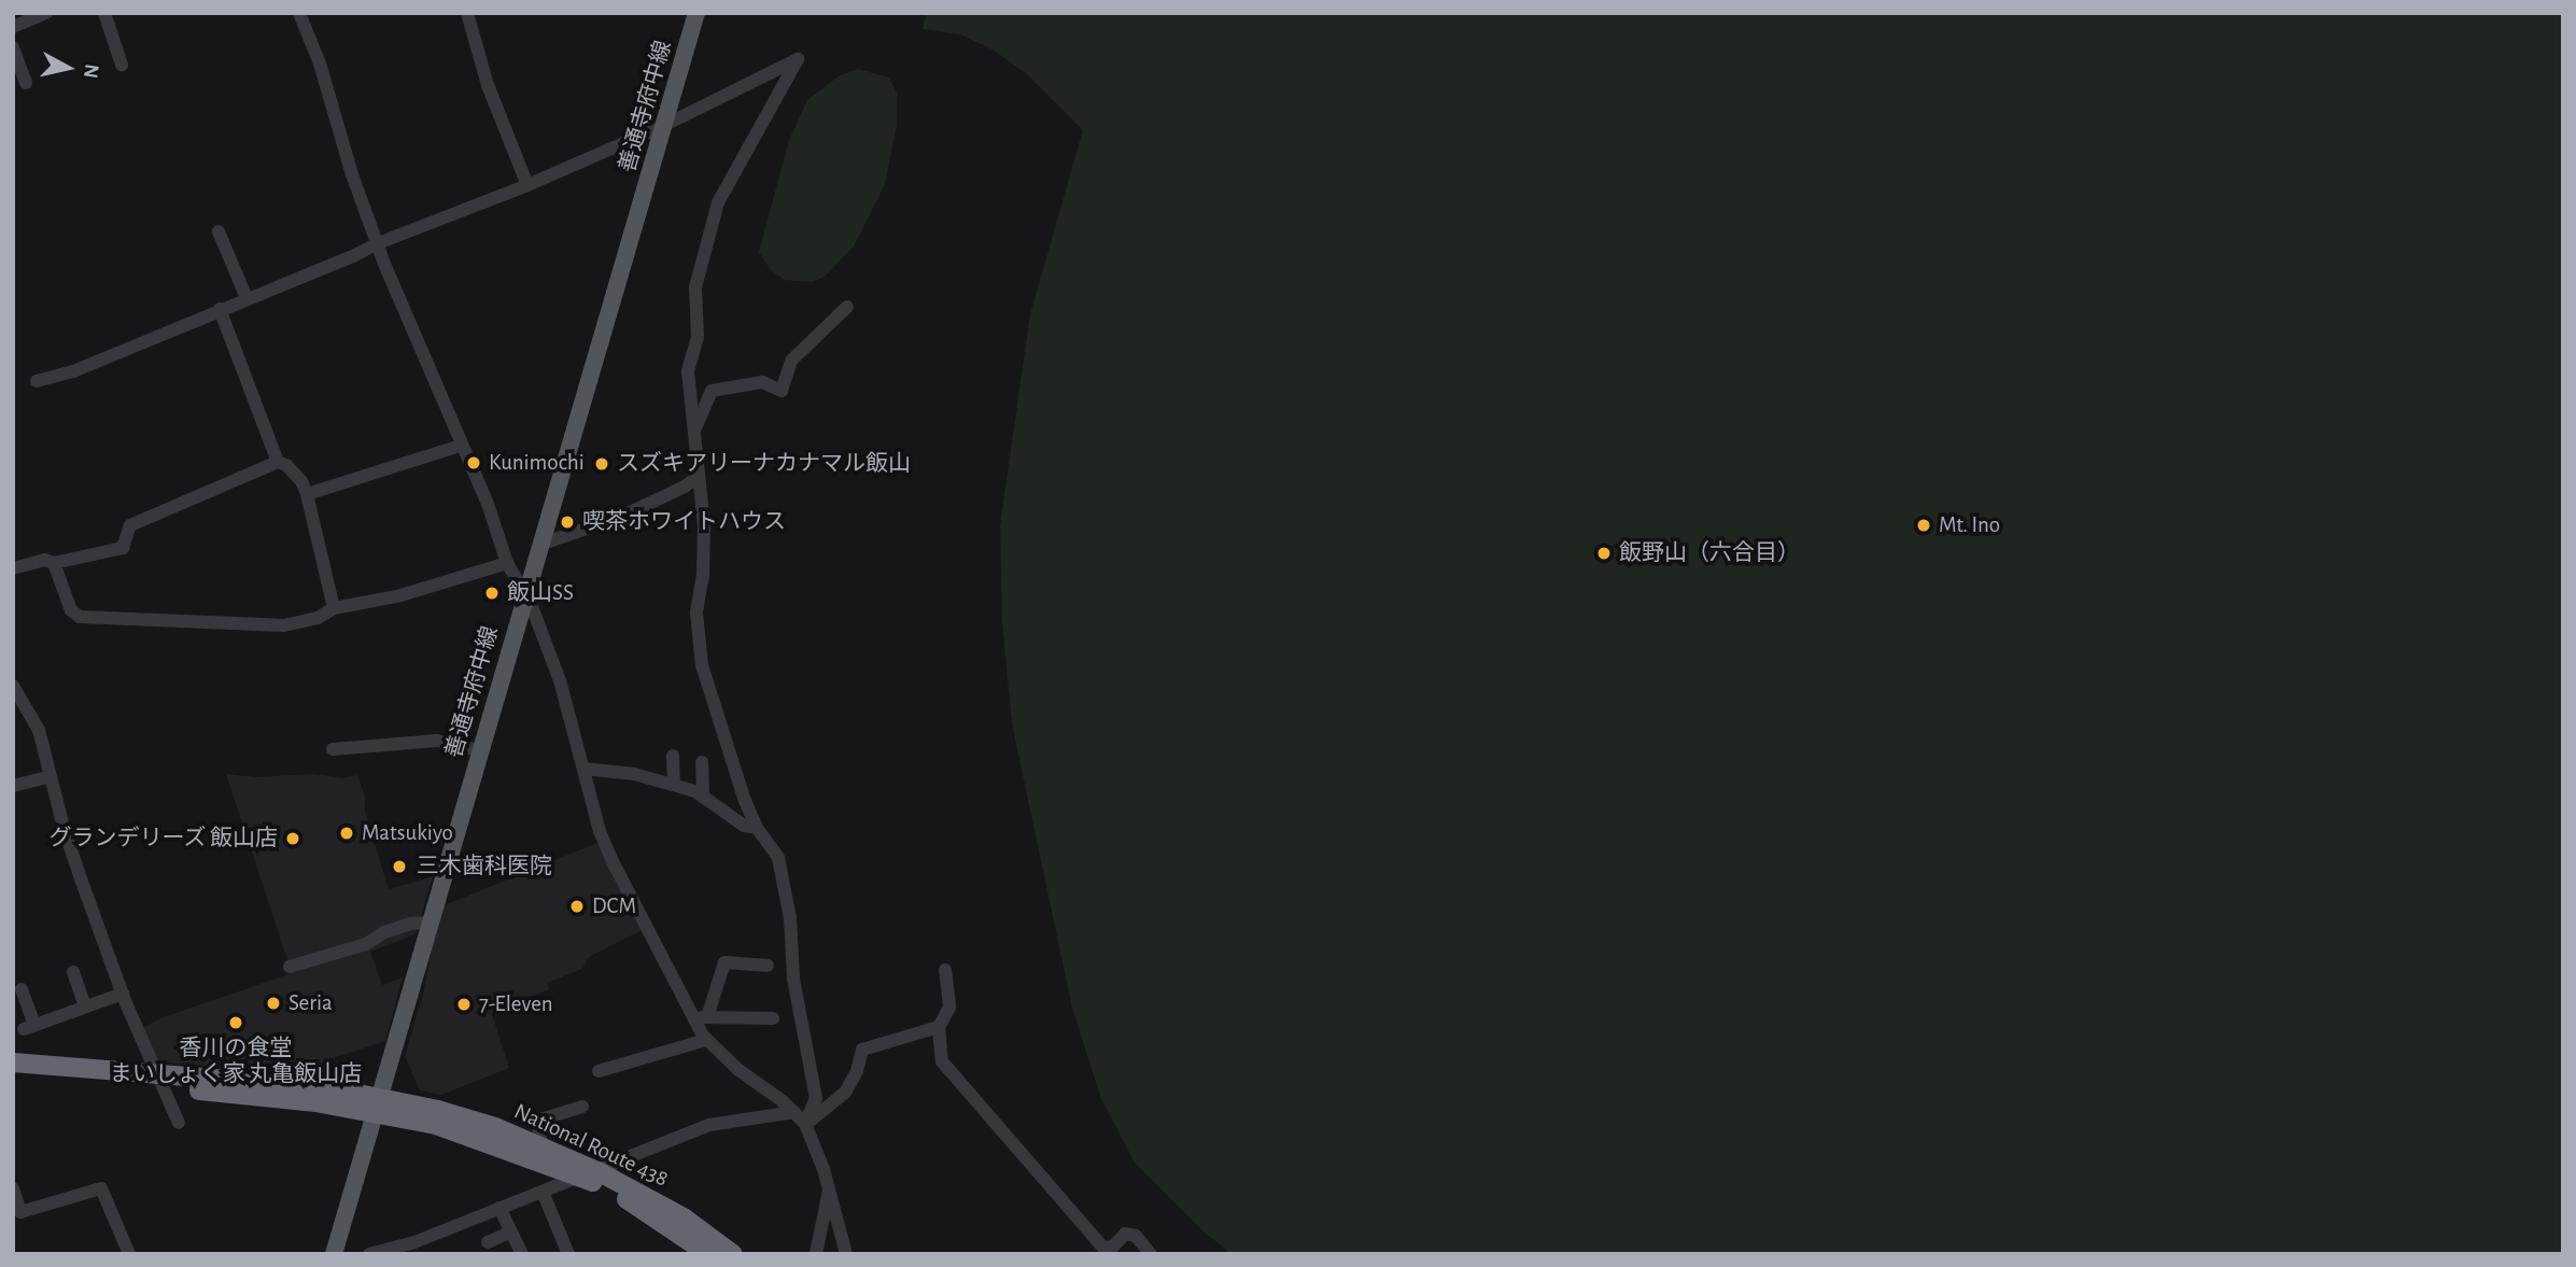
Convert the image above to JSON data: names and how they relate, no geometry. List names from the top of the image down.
{
  "streets": {
    "highway": ["National Route 438"],
    "main road": ["善通寺府中線"]
  },
  "crossings": [
    ["善通寺府中線", "National Route 438"]
  ],
  "places": [
    "Kunimochi",
    "スズキアリーナカナマル飯山",
    "喫茶ホワイトハウス",
    "Mt. Ino",
    "飯野山（六合目）",
    "飯山SS",
    "Matsukiyo",
    "グランデリーズ 飯山店",
    "三木歯科医院",
    "DCM",
    "Seria",
    "7-Eleven",
    "香川の食堂 まいしょく家 丸亀飯山店"
  ],
  "north": "right"
}
